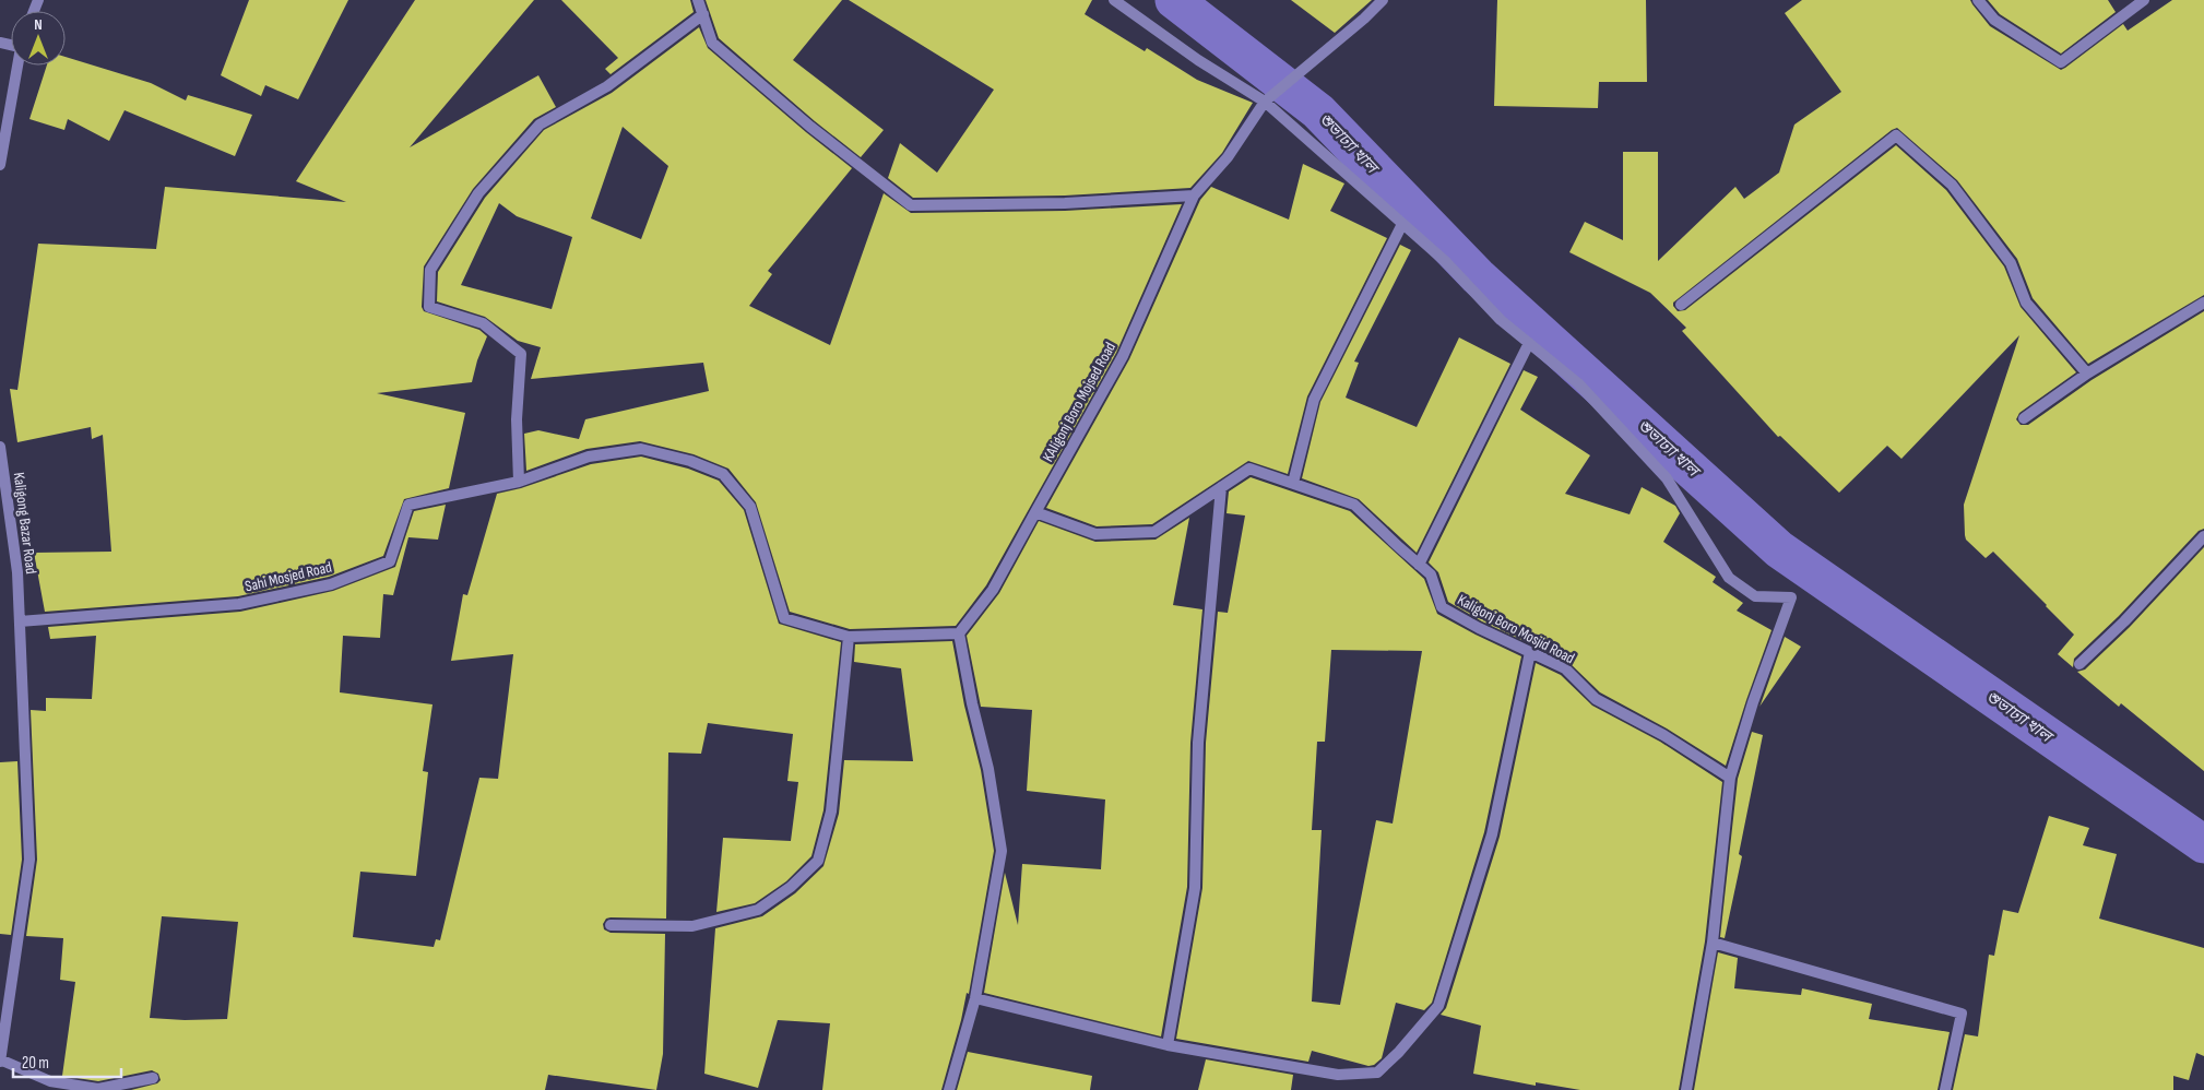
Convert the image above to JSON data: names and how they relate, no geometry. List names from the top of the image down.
{
  "streets": {
    "street": [
      "KAligonj Boro Mojsed Road",
      "Kaligong Bazar Road",
      "Sahi Mosjed Road",
      "Kaligonj Boro Mosjid Road"
    ]
  },
  "crossings": [
    ["Kaligong Bazar Road", "Sahi Mosjed Road"]
  ],
  "water": ["শুভাঢ্যা খাল"],
  "scale_bar": "20 m",
  "north": "top"
}
